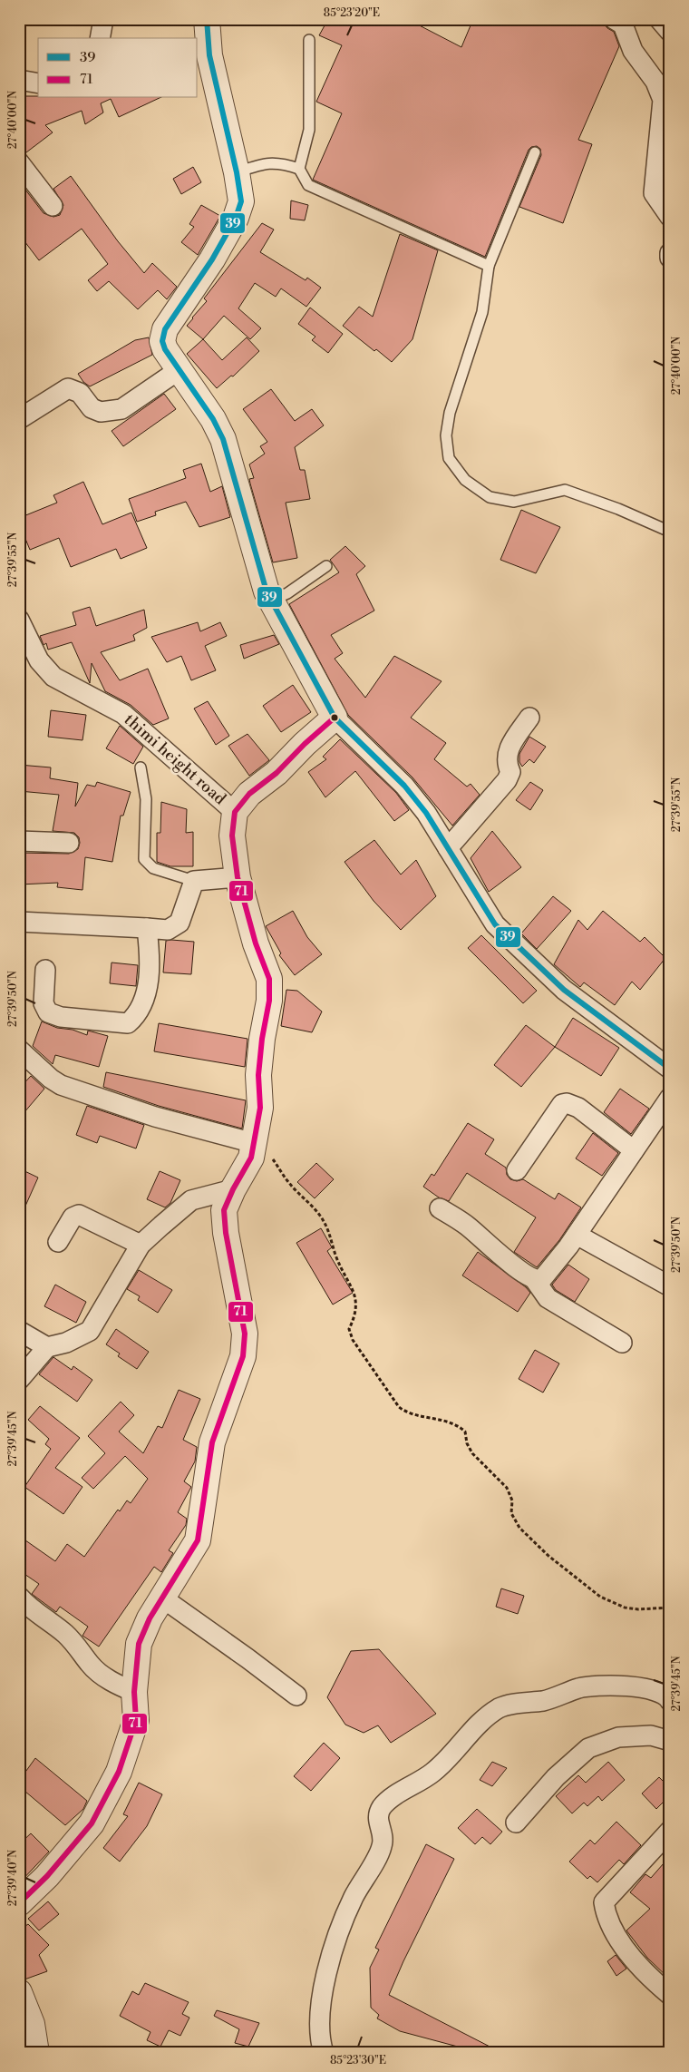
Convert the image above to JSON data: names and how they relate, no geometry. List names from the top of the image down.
{
  "streets": {
    "street": ["thimi height road"]
  },
  "lines": ["transit line 39", "transit line 71"],
  "legend": ["39", "71"],
  "coordinates": [
    "85°23'20\"E",
    "27°40'00\"N",
    "27°39'55\"N",
    "27°39'50\"N",
    "27°39'45\"N",
    "27°39'40\"N",
    "85°23'30\"E"
  ]
}
